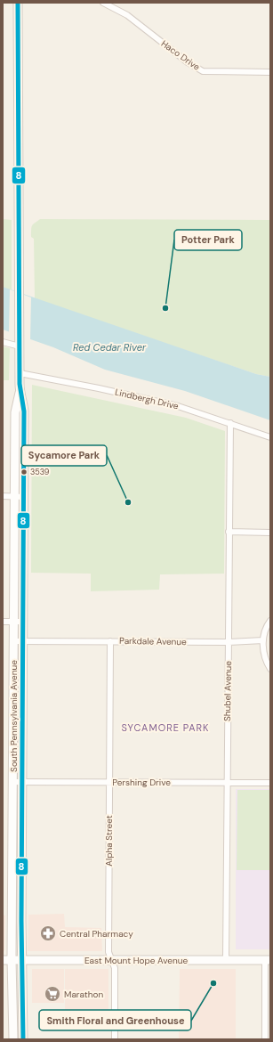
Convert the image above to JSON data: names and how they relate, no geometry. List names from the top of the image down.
{
  "streets": {
    "main road": ["South Pennsylvania Avenue", "East Mount Hope Avenue"],
    "street": [
      "Haco Drive",
      "Lindbergh Drive",
      "Parkdale Avenue",
      "Shubel Avenue",
      "Pershing Drive",
      "Alpha Street"
    ]
  },
  "crossings": [
    ["Lindbergh Drive", "Shubel Avenue"],
    ["Lindbergh Drive", "South Pennsylvania Avenue"],
    ["Parkdale Avenue", "Shubel Avenue"],
    ["Parkdale Avenue", "South Pennsylvania Avenue"],
    ["Parkdale Avenue", "Alpha Street"],
    ["Shubel Avenue", "Pershing Drive"],
    ["Shubel Avenue", "East Mount Hope Avenue"],
    ["South Pennsylvania Avenue", "Pershing Drive"],
    ["South Pennsylvania Avenue", "East Mount Hope Avenue"],
    ["Pershing Drive", "Alpha Street"],
    ["Alpha Street", "East Mount Hope Avenue"]
  ],
  "districts": ["SYCAMORE PARK"],
  "water": ["Red Cedar River"],
  "places": {
    "other": [
      "Potter Park",
      "3539",
      "Sycamore Park",
      "Smith Floral and Greenhouse"
    ],
    "pharmacy": ["Central Pharmacy"],
    "supermarket": ["Marathon"]
  },
  "lines": ["transit line 8"]
}
